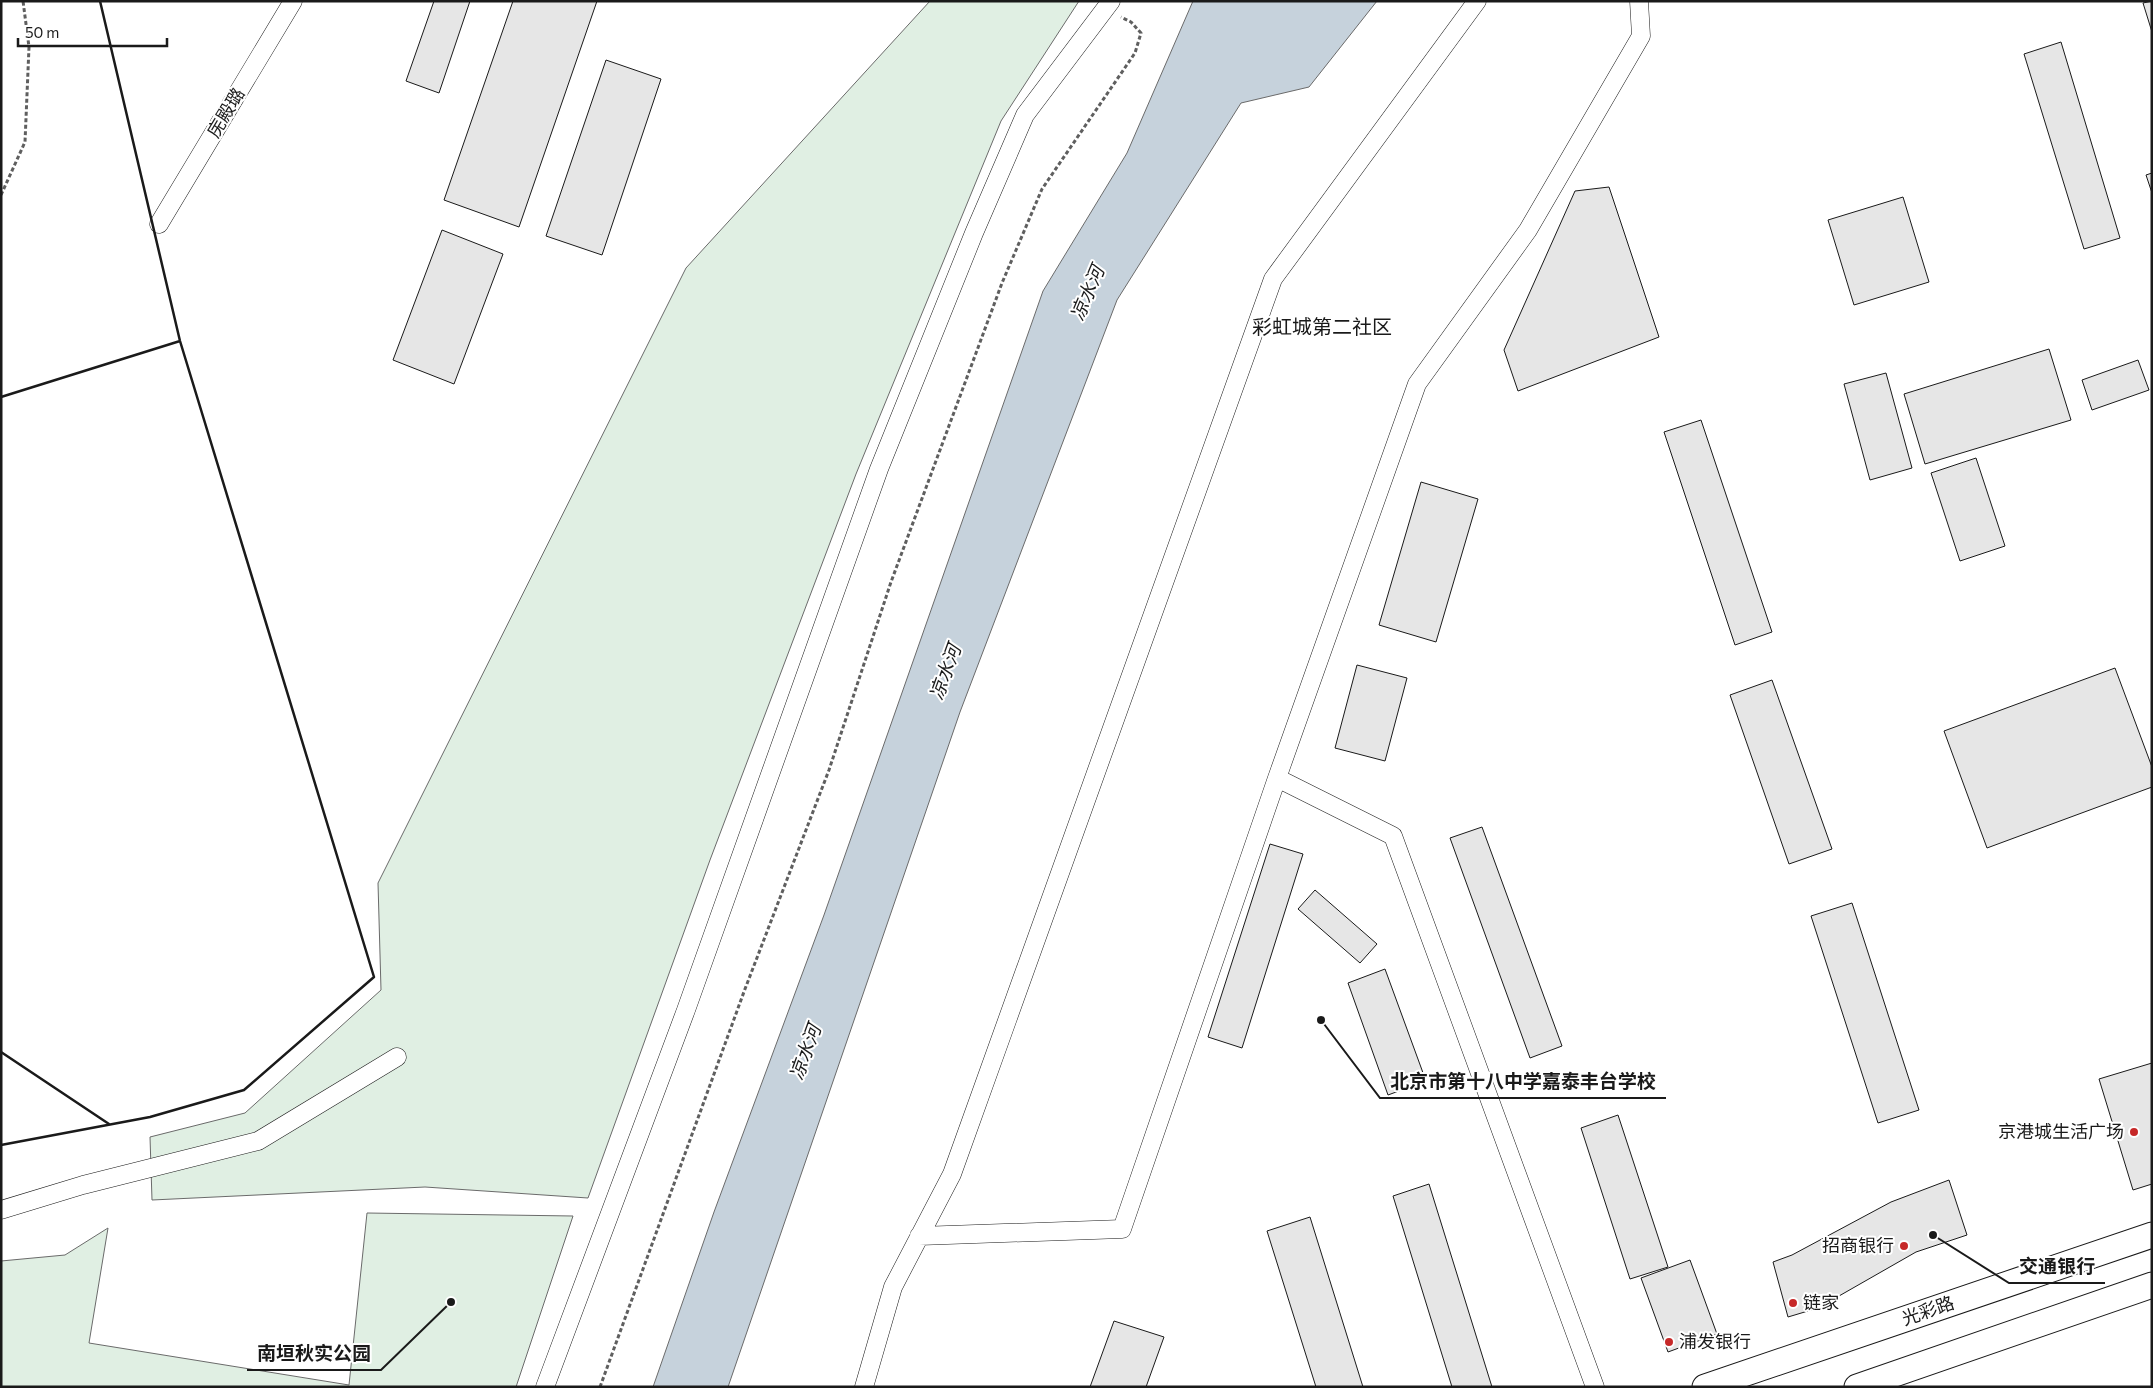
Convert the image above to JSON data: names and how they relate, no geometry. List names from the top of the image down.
{
  "streets": {
    "main road": ["光彩路"],
    "street": ["庑殿璐"]
  },
  "districts": ["彩虹城第二社区"],
  "water": ["凉水河"],
  "places": [
    "北京市第十八中学嘉泰丰台学校",
    "京港城生活广场",
    "交通银行",
    "招商银行",
    "南垣秋实公园",
    "链家",
    "浦发银行"
  ],
  "scale_bar": "50 m"
}
